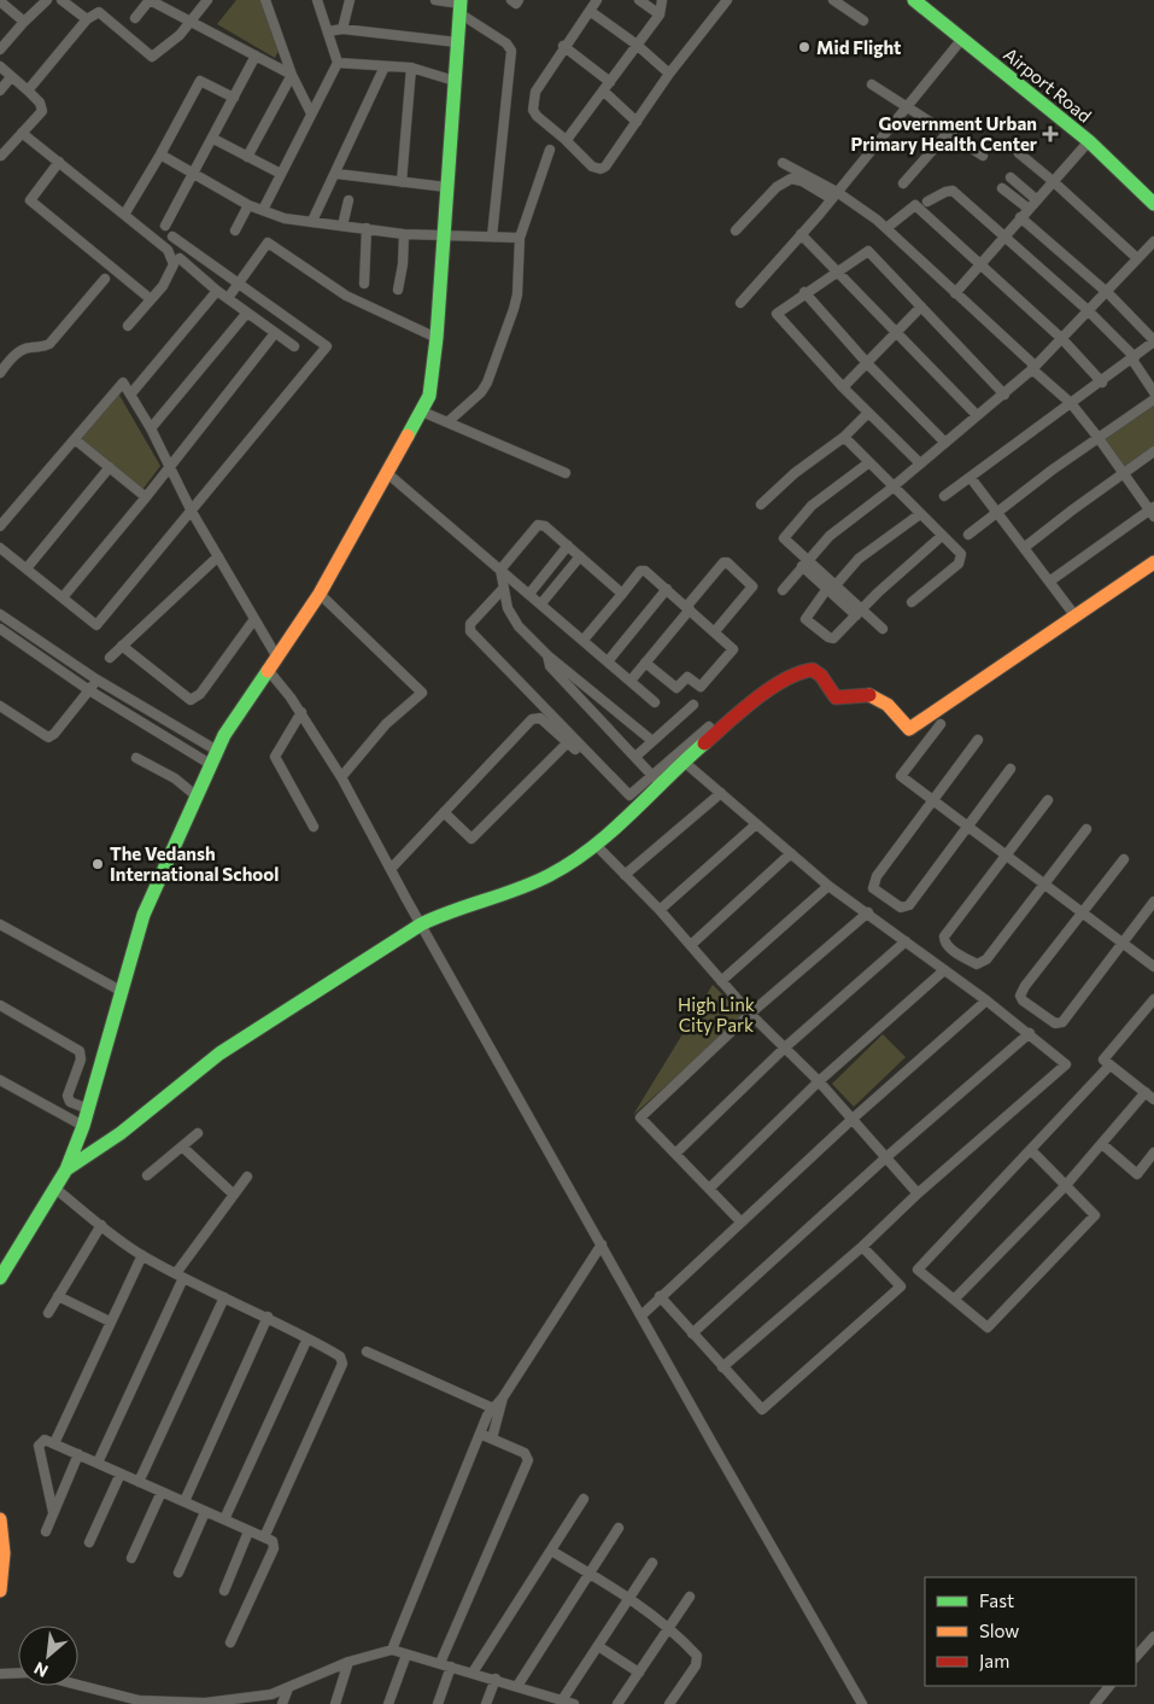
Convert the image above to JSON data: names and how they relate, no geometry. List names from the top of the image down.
{
  "streets": {
    "street": ["Airport Road"]
  },
  "parks": ["High Link City Park"],
  "places": {
    "other": ["Mid Flight", "The Vedansh International School"],
    "health": ["Government Urban Primary Health Center"]
  },
  "legend": ["Fast", "Slow", "Jam"],
  "north": "bottom left"
}
